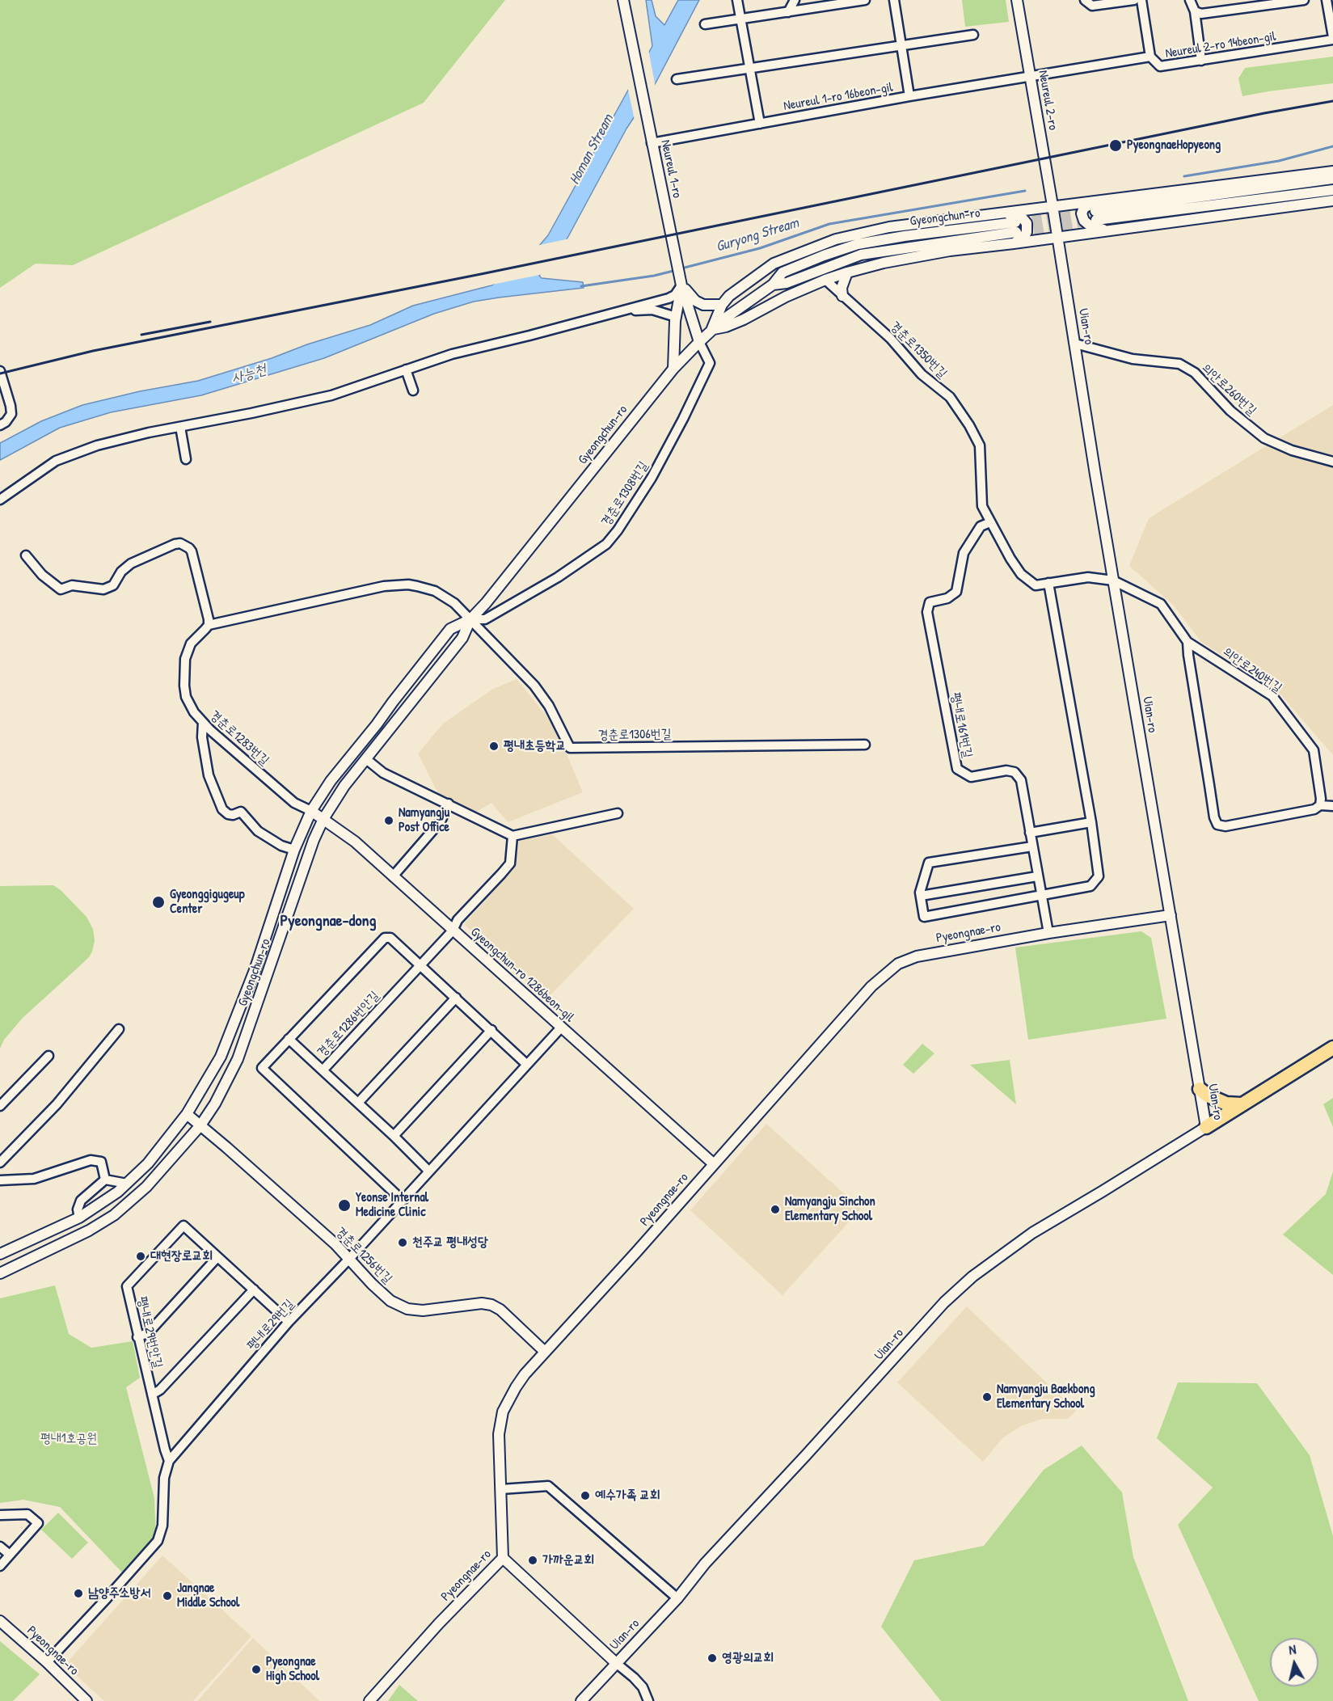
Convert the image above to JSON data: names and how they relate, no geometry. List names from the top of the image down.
{
  "streets": {
    "street": [
      "Neureul 2-ro 14beon-gil",
      "Neureul 1-ro 16beon-gil",
      "Neureul 2-ro",
      "Neureul 1-ro",
      "Gyeongchun-ro",
      "Uian-ro",
      "경춘로1350번길",
      "의안로260번길",
      "경춘로1308번길",
      "의안로240번길",
      "평내로161번길",
      "경춘로1306번길",
      "경춘로1283번길",
      "Pyeongnae-ro",
      "Gyeongchun-ro 1286beon-gil",
      "경춘로1286번안길",
      "경춘로1256번길",
      "평내로29번길",
      "평내로29번안길"
    ]
  },
  "crossings": [
    ["Neureul 2-ro 14beon-gil", "Neureul 1-ro 16beon-gil"],
    ["Neureul 2-ro 14beon-gil", "Neureul 2-ro"],
    ["Neureul 1-ro 16beon-gil", "Neureul 2-ro"],
    ["Neureul 1-ro 16beon-gil", "Neureul 1-ro"],
    ["Neureul 2-ro", "Uian-ro"],
    ["Neureul 1-ro", "Gyeongchun-ro"],
    ["Neureul 1-ro", "경춘로1308번길"],
    ["Gyeongchun-ro", "경춘로1308번길"],
    ["Gyeongchun-ro", "경춘로1306번길"],
    ["Gyeongchun-ro", "경춘로1283번길"],
    ["Gyeongchun-ro", "Gyeongchun-ro 1286beon-gil"],
    ["Gyeongchun-ro", "경춘로1256번길"],
    ["Uian-ro", "경춘로1350번길"],
    ["Uian-ro", "의안로260번길"],
    ["Uian-ro", "의안로240번길"],
    ["Uian-ro", "Pyeongnae-ro"],
    ["경춘로1350번길", "의안로240번길"],
    ["경춘로1350번길", "평내로161번길"],
    ["경춘로1308번길", "경춘로1306번길"],
    ["평내로161번길", "Pyeongnae-ro"],
    ["경춘로1283번길", "Gyeongchun-ro 1286beon-gil"],
    ["Pyeongnae-ro", "Gyeongchun-ro 1286beon-gil"],
    ["Pyeongnae-ro", "경춘로1256번길"],
    ["Pyeongnae-ro", "평내로29번길"],
    ["Gyeongchun-ro 1286beon-gil", "경춘로1286번안길"],
    ["Gyeongchun-ro 1286beon-gil", "평내로29번길"],
    ["경춘로1286번안길", "평내로29번길"],
    ["경춘로1256번길", "평내로29번길"],
    ["평내로29번길", "평내로29번안길"]
  ],
  "districts": ["Pyeongnae-dong"],
  "water": ["Homan Stream", "Guryong Stream", "사능천"],
  "parks": ["평내1호공원"],
  "places": [
    "PyeongnaeHopyeong",
    "평내초등학교",
    "Namyangju Post Office",
    "Gyeonggigugeup Center",
    "Yeonse Internal Medicine Clinic",
    "Namyangju Sinchon Elementary School",
    "천주교 평내성당",
    "대현장로교회",
    "Namyangju Baekbong Elementary School",
    "예수가족 교회",
    "가까운교회",
    "남양주소방서",
    "Jangnae Middle School",
    "영광의교회",
    "Pyeongnae High School"
  ],
  "north": "top"
}
